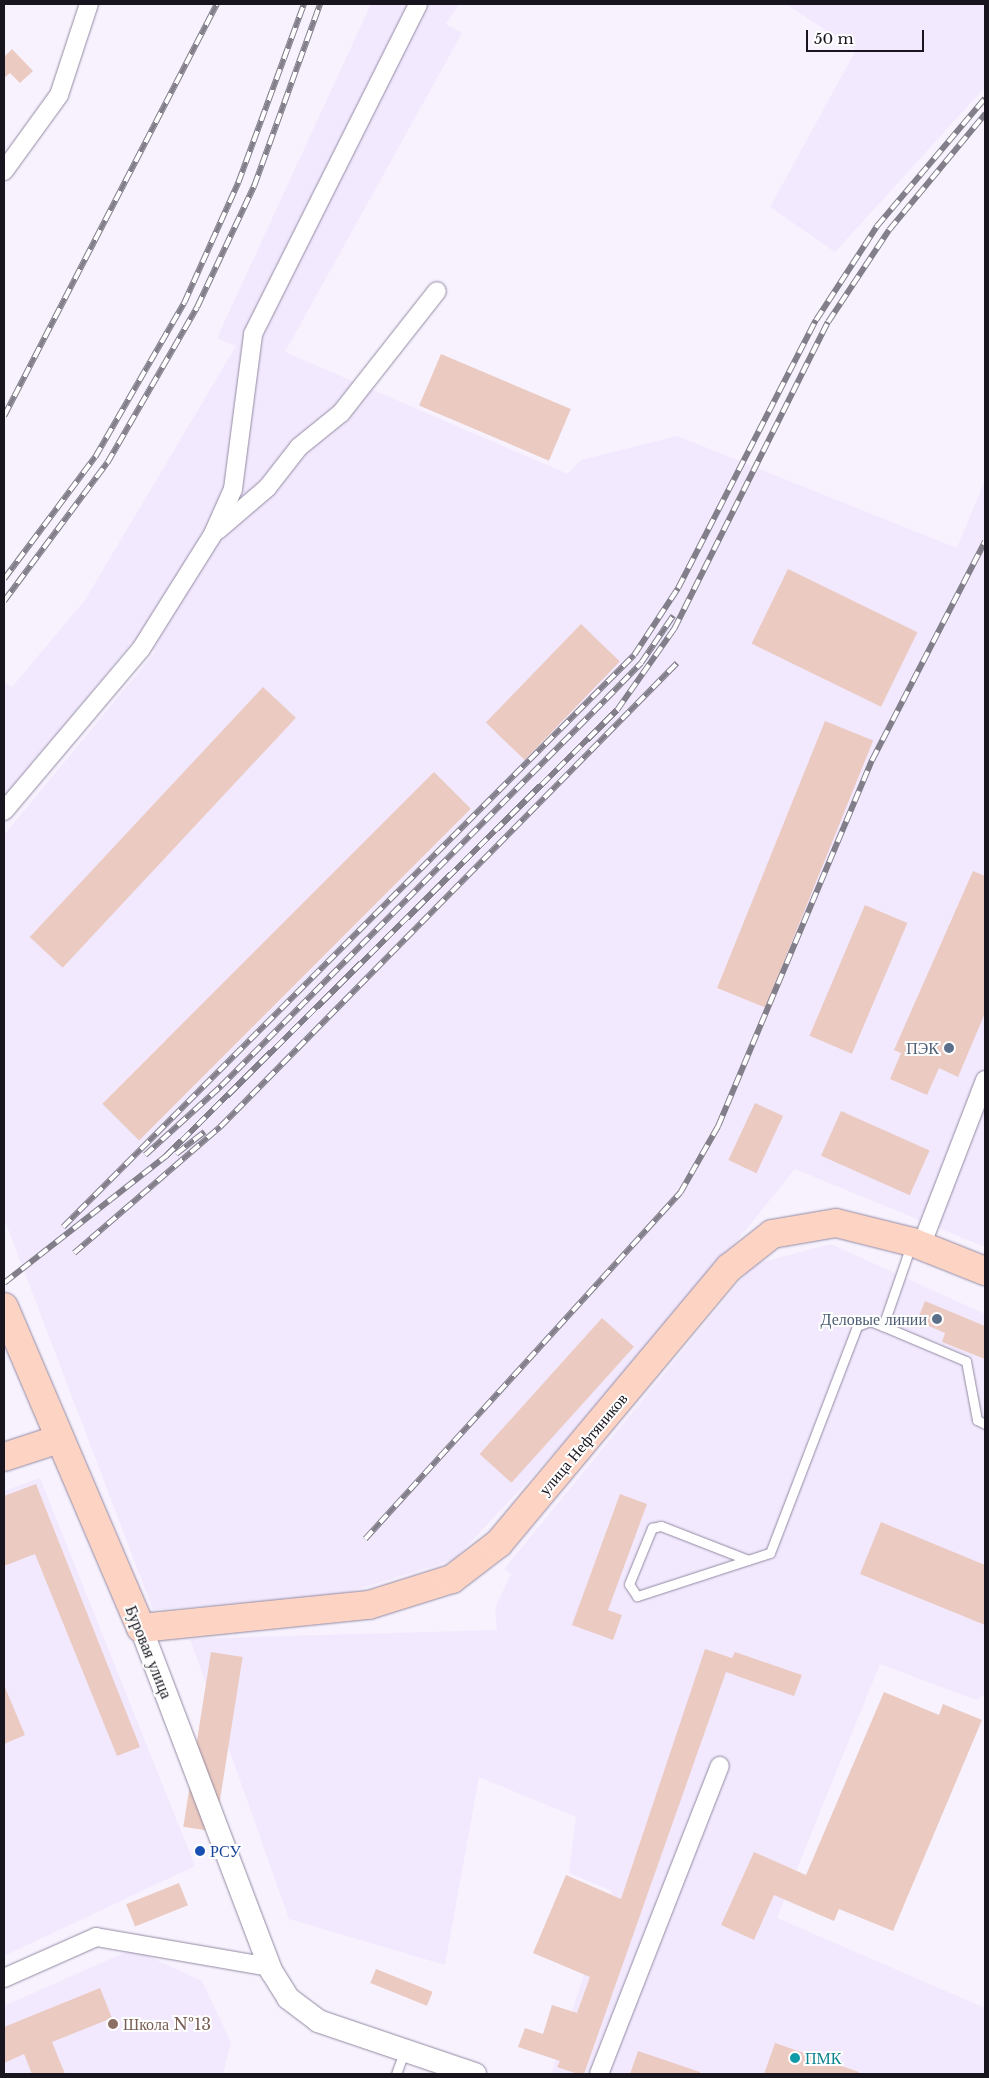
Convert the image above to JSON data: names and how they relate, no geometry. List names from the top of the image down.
{
  "streets": {
    "main road": ["улица Нефтяников", "Буровая улица"]
  },
  "crossings": [
    ["улица Нефтяников", "Буровая улица"]
  ],
  "places": [
    "ПЭК",
    "Деловые линии",
    "РСУ",
    "Школа №13",
    "ПМК"
  ],
  "scale_bar": "50 m"
}
